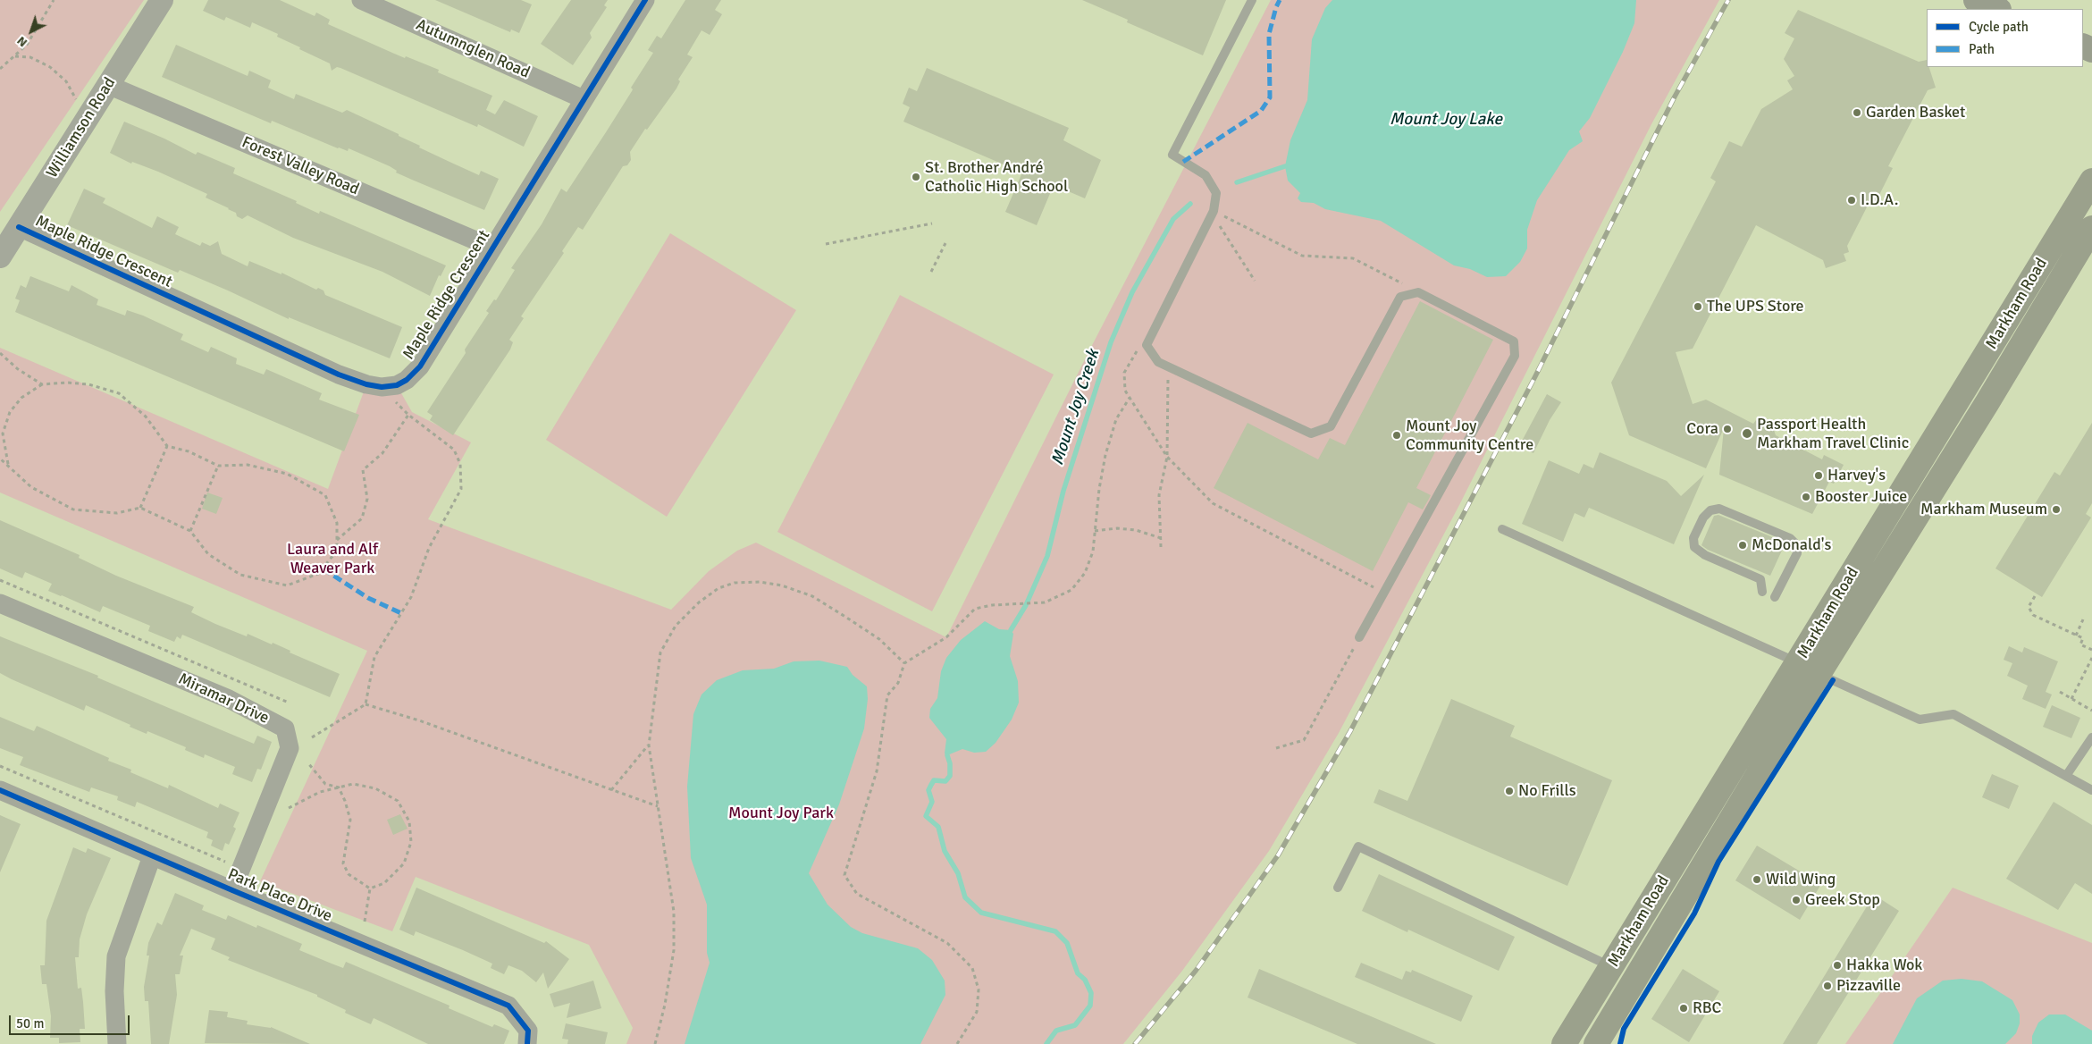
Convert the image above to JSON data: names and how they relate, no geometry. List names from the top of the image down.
{
  "streets": {
    "main road": ["Markham Road"],
    "street": [
      "Autumnglen Road",
      "Williamson Road",
      "Forest Valley Road",
      "Maple Ridge Crescent",
      "Miramar Drive",
      "Park Place Drive"
    ]
  },
  "crossings": [
    ["Autumnglen Road", "Maple Ridge Crescent"],
    ["Williamson Road", "Forest Valley Road"],
    ["Williamson Road", "Maple Ridge Crescent"],
    ["Forest Valley Road", "Maple Ridge Crescent"],
    ["Miramar Drive", "Park Place Drive"]
  ],
  "water": ["Mount Joy Lake", "Mount Joy Creek"],
  "parks": ["Laura and Alf Weaver Park", "Mount Joy Park"],
  "places": [
    "Garden Basket",
    "St. Brother André Catholic High School",
    "I.D.A.",
    "The UPS Store",
    "Cora",
    "Passport Health Markham Travel Clinic",
    "Mount Joy Community Centre",
    "Harvey's",
    "Booster Juice",
    "Markham Museum",
    "McDonald's",
    "No Frills",
    "Wild Wing",
    "Greek Stop",
    "Hakka Wok",
    "Pizzaville",
    "RBC"
  ],
  "legend": ["Cycle path", "Path"],
  "scale_bar": "50 m",
  "north": "bottom left"
}
